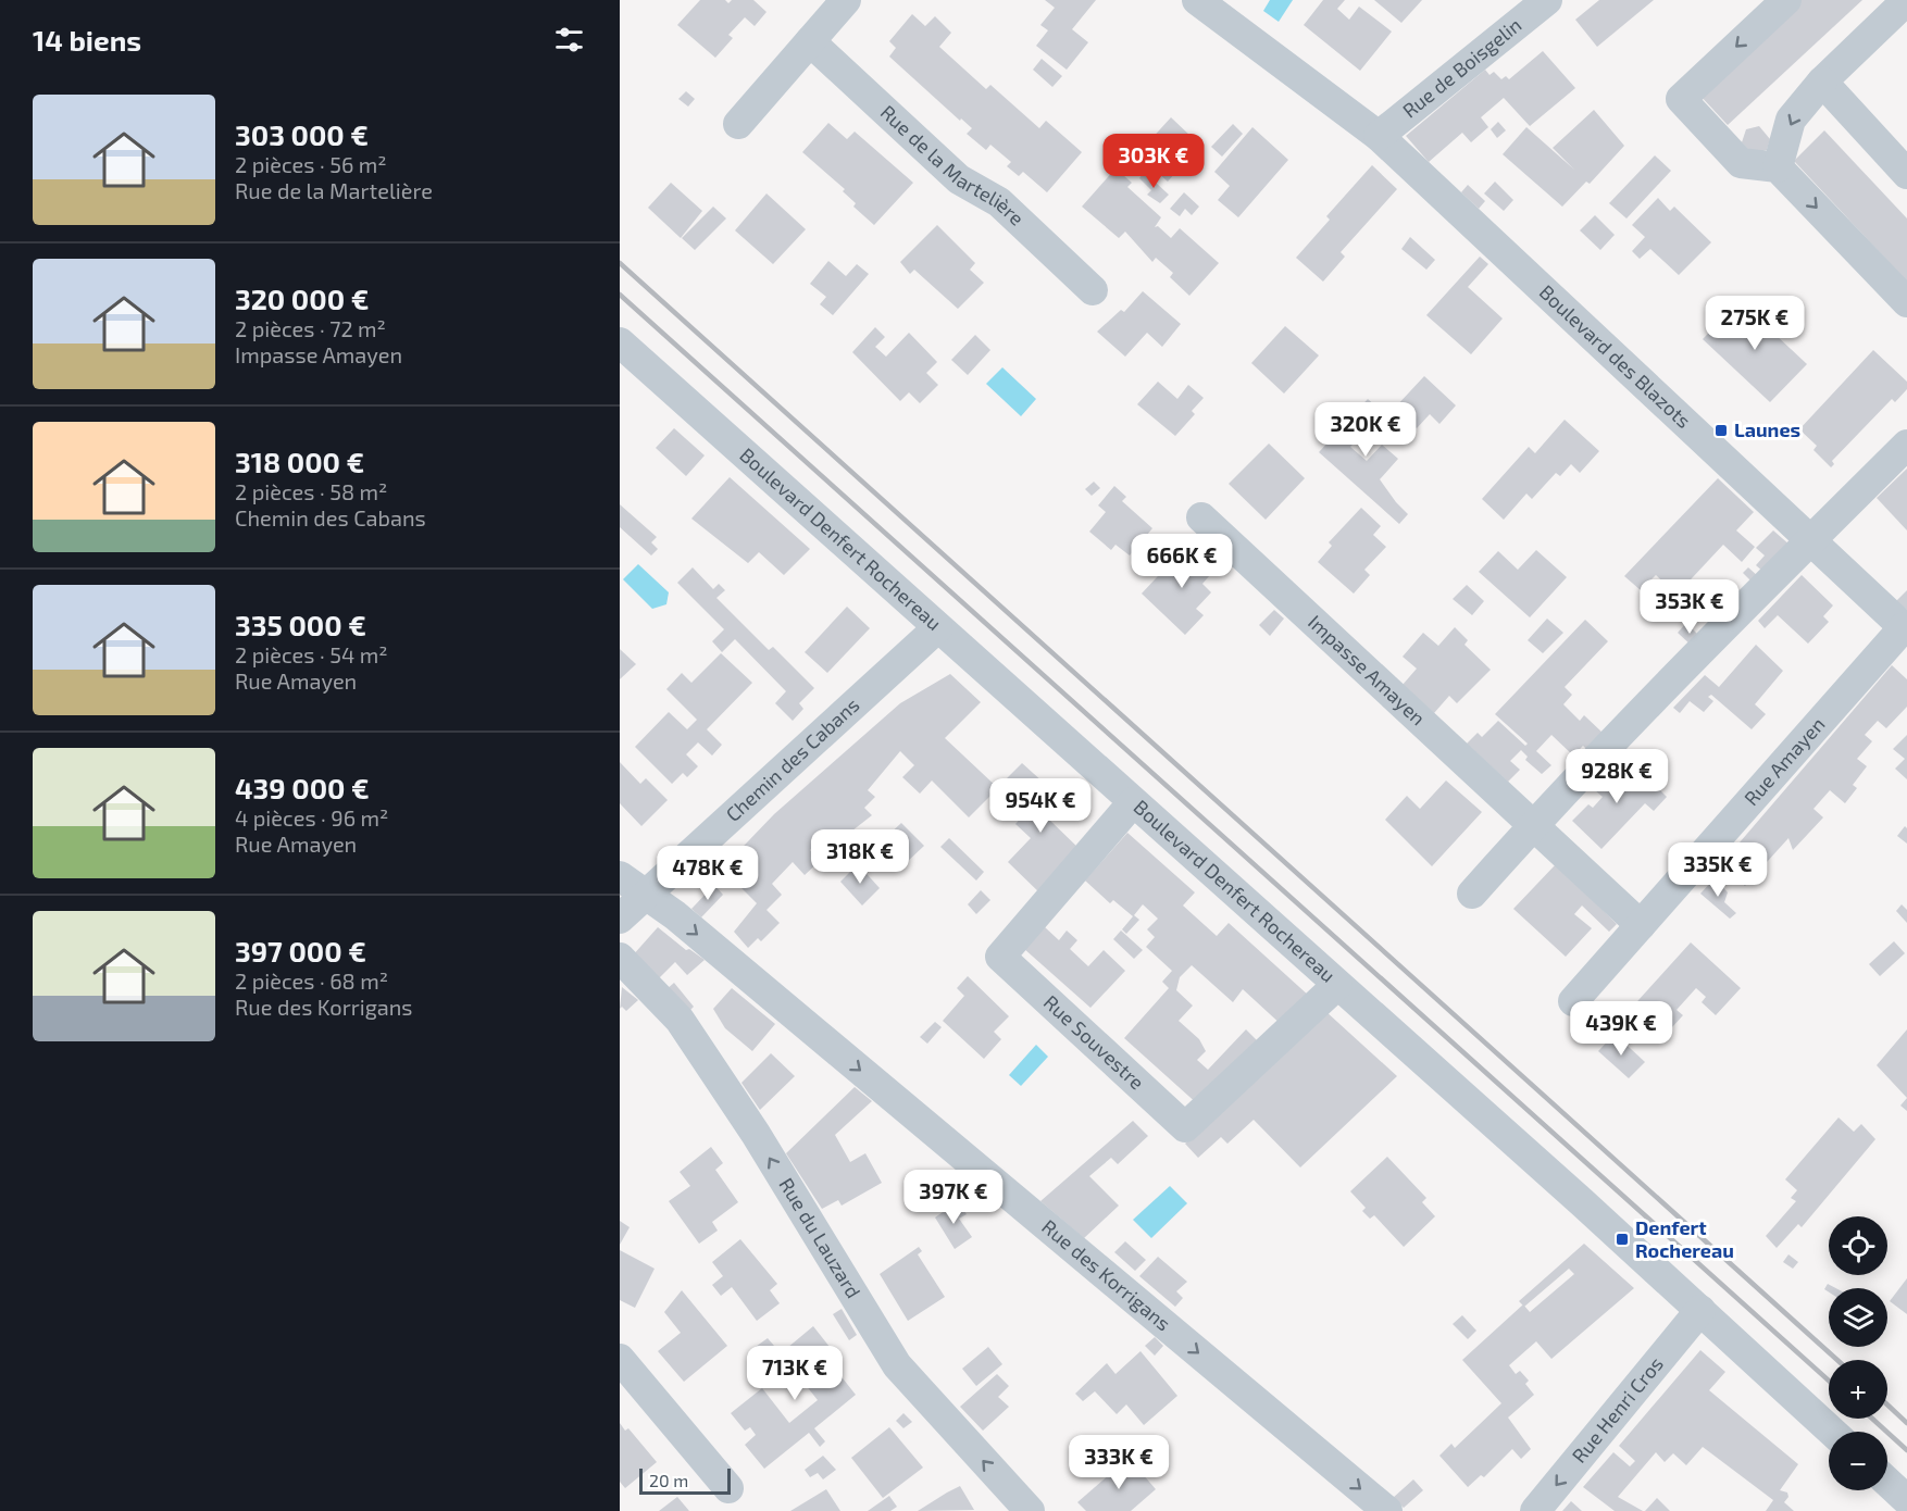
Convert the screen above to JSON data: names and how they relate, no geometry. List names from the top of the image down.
{
  "streets": {
    "street": [
      "Rue de Boisgelin",
      "Rue de la Martelière",
      "Boulevard des Blazots",
      "Boulevard Denfert Rochereau",
      "Impasse Amayen",
      "Chemin des Cabans",
      "Rue Amayen",
      "Rue Souvestre",
      "Rue du Lauzard",
      "Rue des Korrigans",
      "Rue Henri Cros"
    ]
  },
  "crossings": [
    ["Rue de Boisgelin", "Boulevard des Blazots"],
    ["Boulevard des Blazots", "Rue Amayen"],
    ["Boulevard Denfert Rochereau", "Chemin des Cabans"],
    ["Boulevard Denfert Rochereau", "Rue Souvestre"],
    ["Boulevard Denfert Rochereau", "Rue Henri Cros"],
    ["Chemin des Cabans", "Rue des Korrigans"]
  ],
  "one_way": ["Rue du Lauzard", "Rue des Korrigans", "Rue Henri Cros"],
  "places": {
    "transit": ["Launes", "Denfert Rochereau"]
  },
  "scale_bar": "20 m",
  "page": {
    "heading": "14 biens",
    "list": [
      {
        "name": "303 000 €",
        "note": "2 pièces · 56 m² · Rue de la Martelière"
      },
      {
        "name": "320 000 €",
        "note": "2 pièces · 72 m² · Impasse Amayen"
      },
      {
        "name": "318 000 €",
        "note": "2 pièces · 58 m² · Chemin des Cabans"
      },
      {
        "name": "335 000 €",
        "note": "2 pièces · 54 m² · Rue Amayen"
      },
      {
        "name": "439 000 €",
        "note": "4 pièces · 96 m² · Rue Amayen"
      },
      {
        "name": "397 000 €",
        "note": "2 pièces · 68 m² · Rue des Korrigans"
      }
    ],
    "price": [
      "303K €",
      "275K €",
      "320K €",
      "666K €",
      "353K €",
      "928K €",
      "954K €",
      "318K €",
      "335K €",
      "478K €",
      "439K €",
      "397K €",
      "713K €",
      "333K €"
    ],
    "map_buttons": ["+", "−"],
    "scale": "20 m"
  }
}
